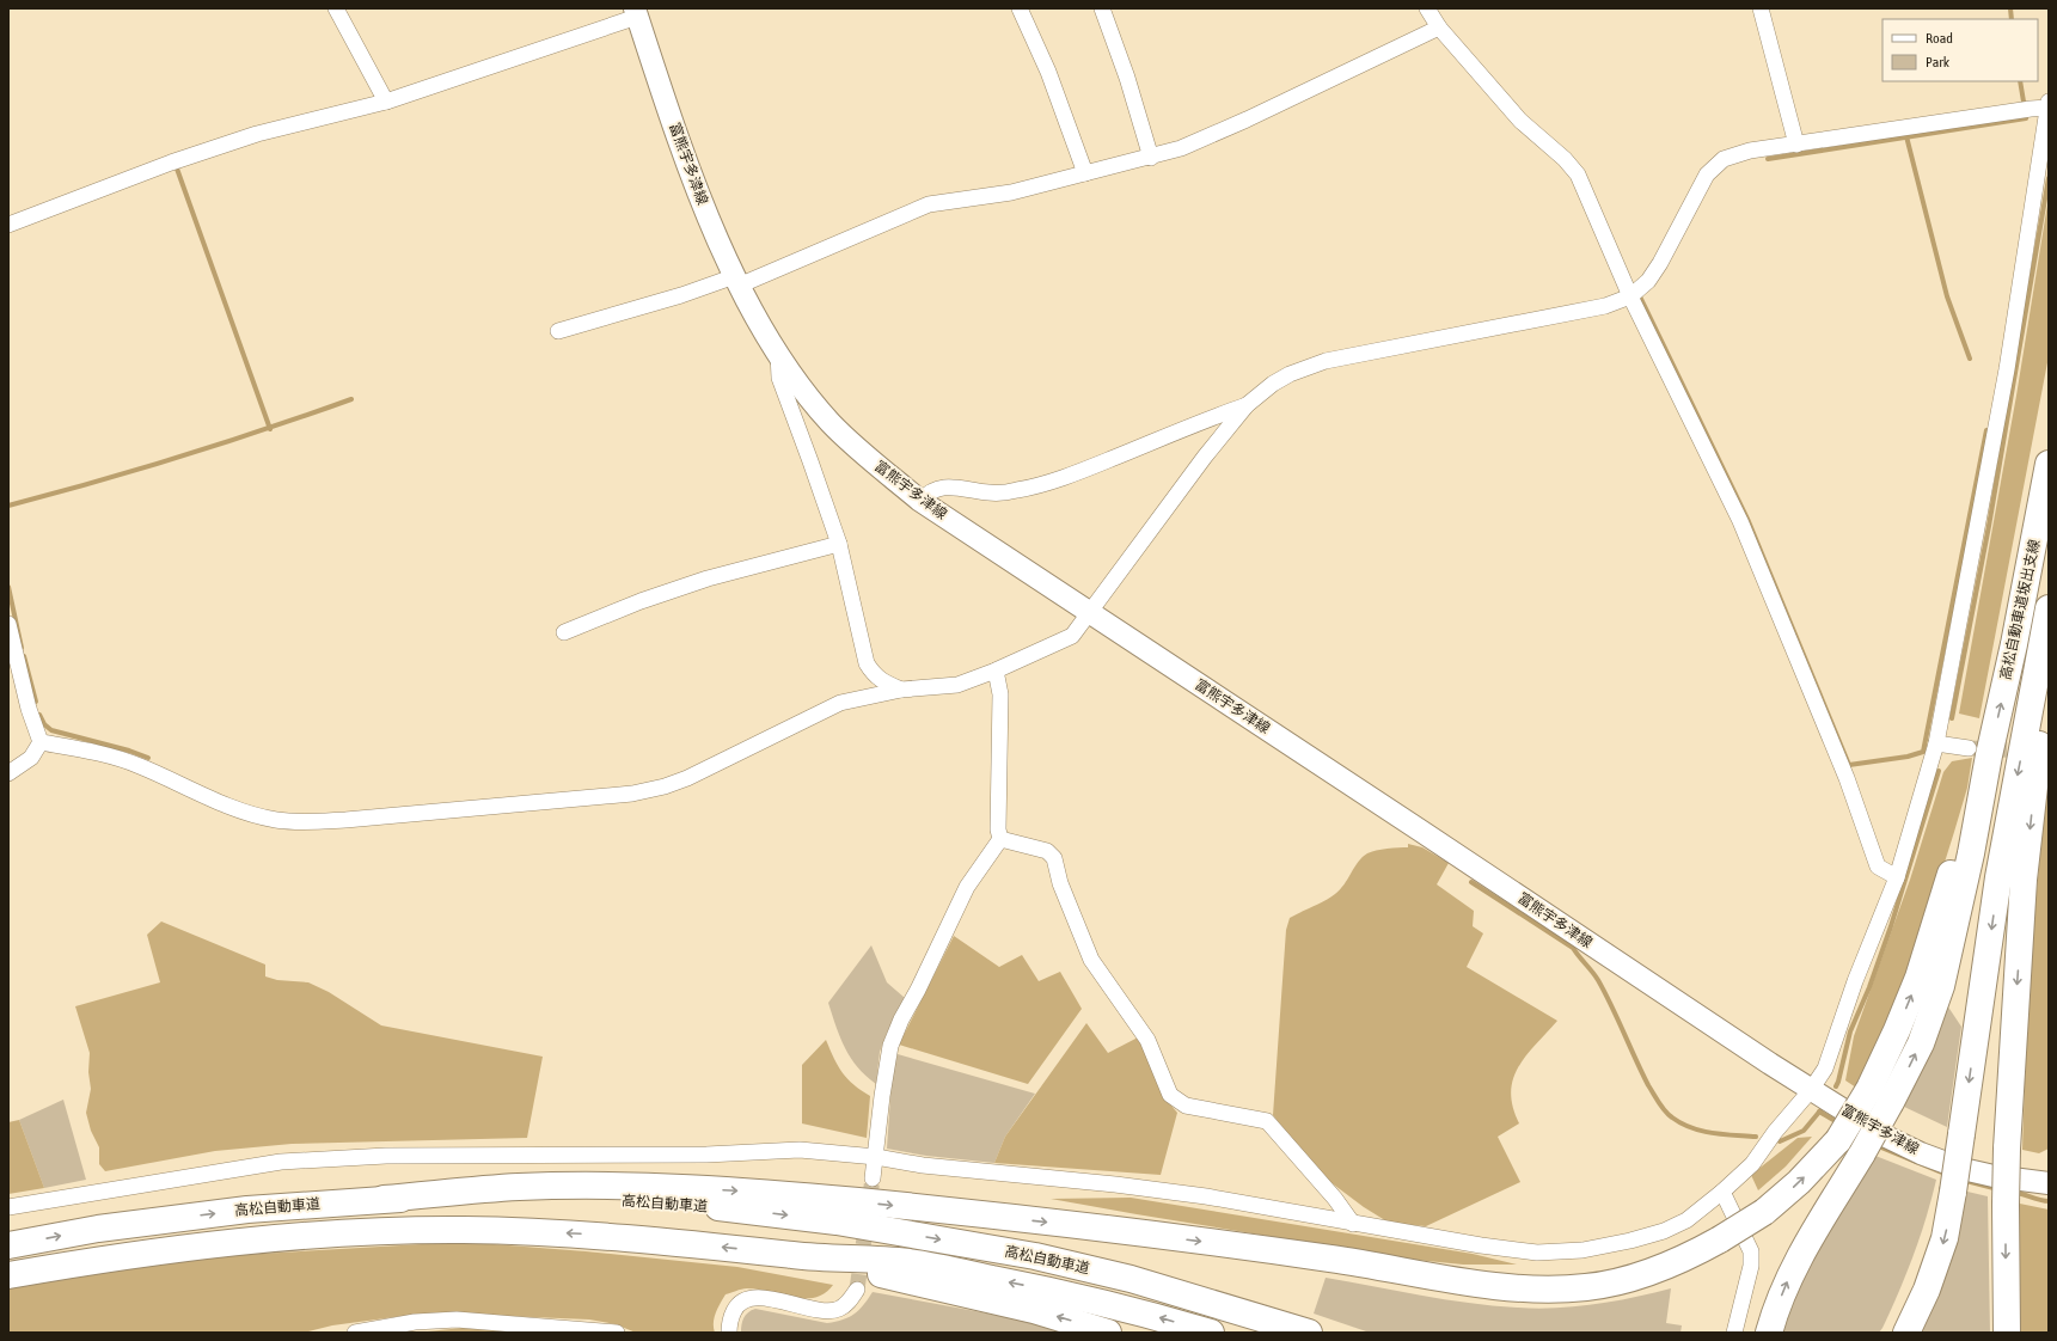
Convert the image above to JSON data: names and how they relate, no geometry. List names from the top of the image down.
{
  "streets": {
    "highway": ["高松自動車道坂出支線", "高松自動車道"],
    "main road": ["富熊宇多津線"]
  },
  "legend": ["Road", "Park"]
}
